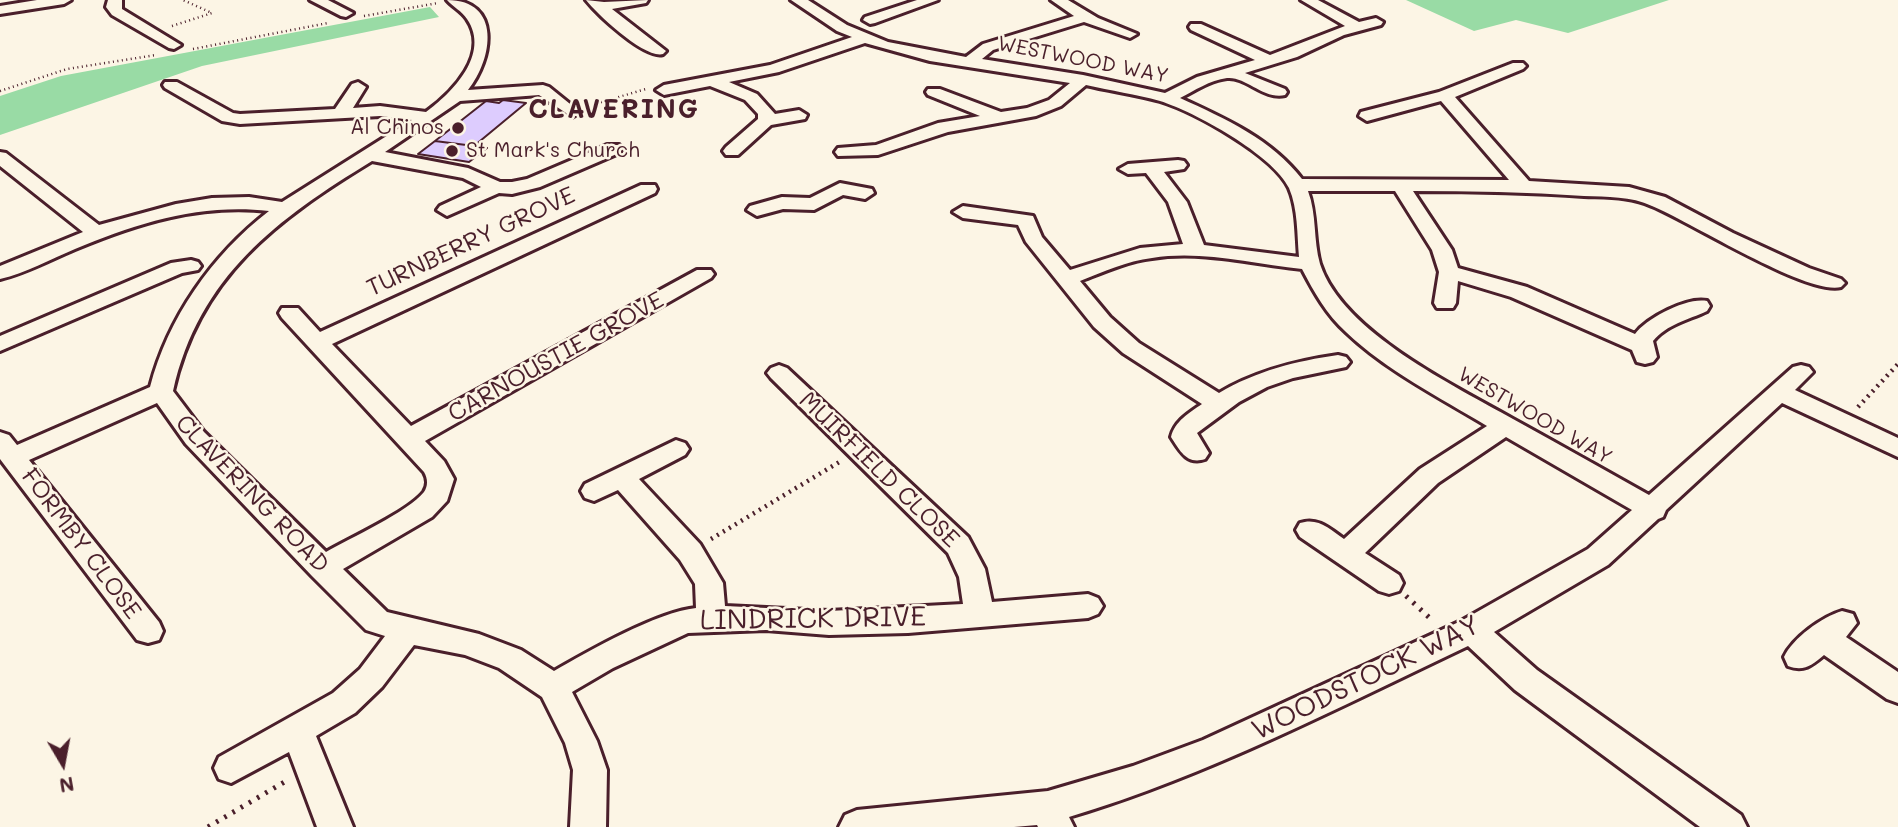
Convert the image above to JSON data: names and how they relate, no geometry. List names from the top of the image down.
{
  "streets": {
    "street": [
      "WESTWOOD WAY",
      "TURNBERRY GROVE",
      "CARNOUSTIE GROVE",
      "MUIRFIELD CLOSE",
      "CLAVERING ROAD",
      "FORMBY CLOSE",
      "LINDRICK DRIVE",
      "WOODSTOCK WAY"
    ]
  },
  "crossings": [
    ["WESTWOOD WAY", "WOODSTOCK WAY"],
    ["MUIRFIELD CLOSE", "LINDRICK DRIVE"],
    ["CLAVERING ROAD", "FORMBY CLOSE"],
    ["CLAVERING ROAD", "LINDRICK DRIVE"]
  ],
  "districts": ["CLAVERING"],
  "places": ["Al Chinos", "St Mark's Church"],
  "north": "bottom"
}
